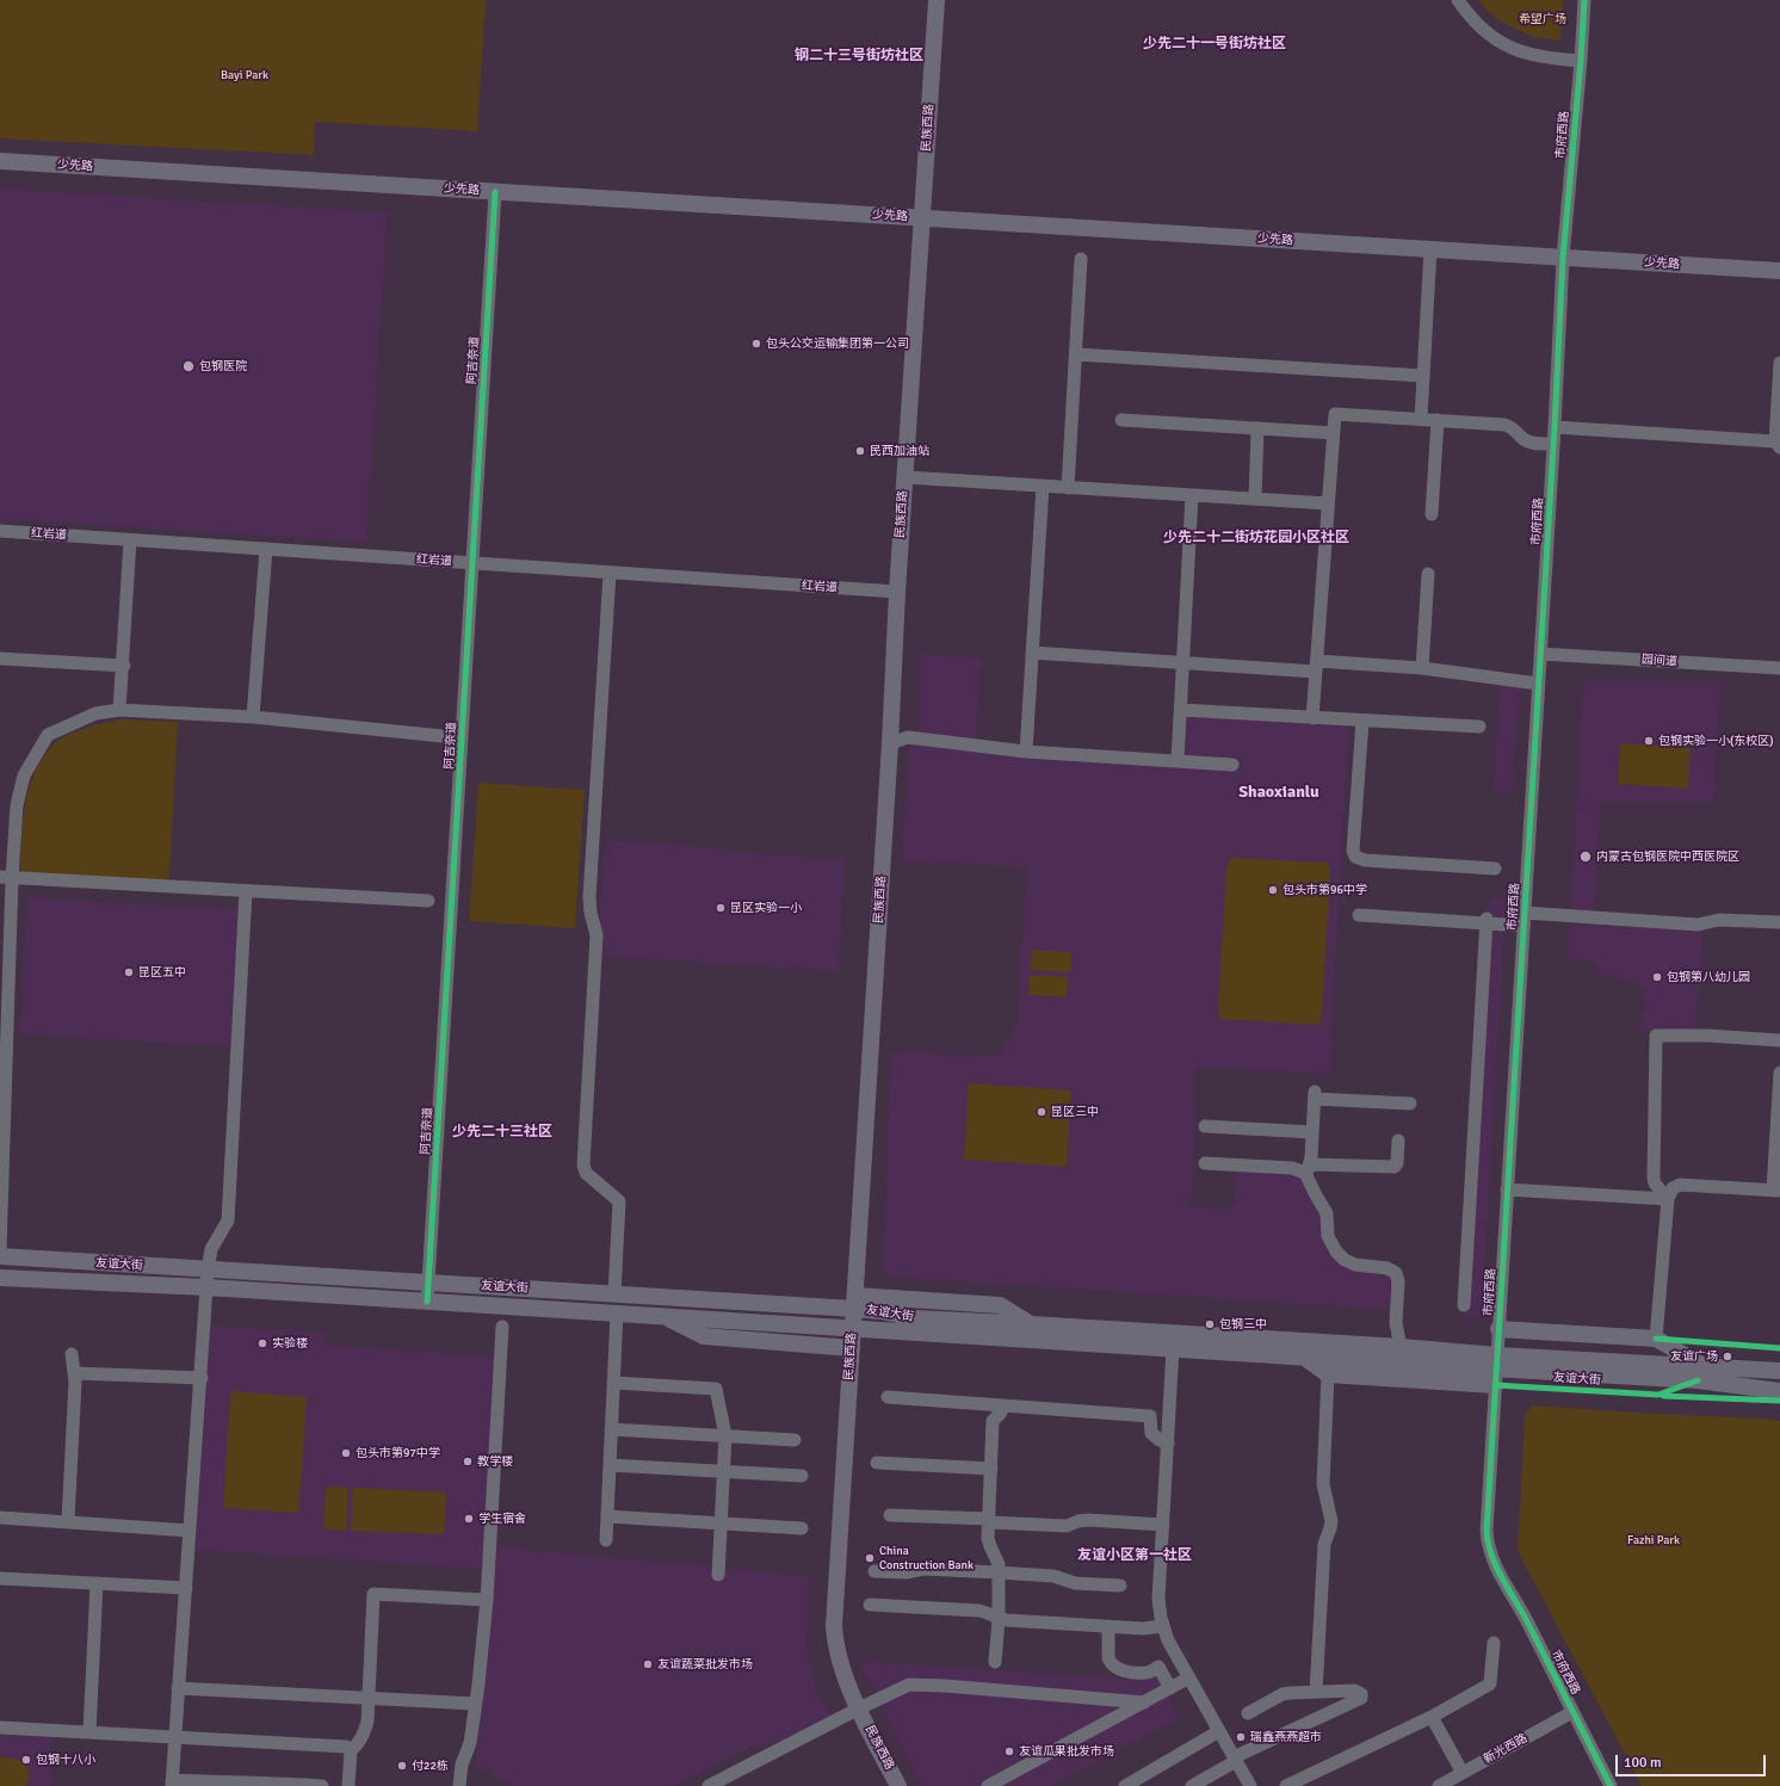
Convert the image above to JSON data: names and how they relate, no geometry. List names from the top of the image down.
{
  "streets": {
    "main road": ["民族西路", "少先路", "友谊大街"],
    "street": [
      "市府西路",
      "阿吉奈道",
      "红岩道",
      "园间道",
      "新光西路"
    ]
  },
  "crossings": [
    ["民族西路", "少先路"],
    ["民族西路", "红岩道"],
    ["民族西路", "友谊大街"],
    ["市府西路", "少先路"],
    ["市府西路", "园间道"],
    ["市府西路", "友谊大街"],
    ["市府西路", "新光西路"],
    ["少先路", "阿吉奈道"],
    ["阿吉奈道", "红岩道"],
    ["阿吉奈道", "友谊大街"]
  ],
  "districts": [
    "少先二十一号街坊社区",
    "钢二十三号街坊社区",
    "少先二十二街坊花园小区社区",
    "Shaoxianlu",
    "少先二十三社区",
    "友谊小区第一社区"
  ],
  "parks": ["希望广场", "Bayi Park", "Fazhi Park"],
  "places": [
    "包头公交运输集团第一公司",
    "包钢医院",
    "民西加油站",
    "包钢实验一小(东校区)",
    "内蒙古包钢医院中西医院区",
    "包头市第96中学",
    "昆区实验一小",
    "昆区五中",
    "包钢第八幼儿园",
    "昆区三中",
    "包钢三中",
    "实验楼",
    "友谊广场",
    "包头市第97中学",
    "教学楼",
    "学生宿舍",
    "China Construction Bank",
    "友谊蔬菜批发市场",
    "瑞鑫燕燕超市",
    "友谊瓜果批发市场",
    "包钢十八小",
    "付22栋"
  ],
  "scale_bar": "100 m"
}
